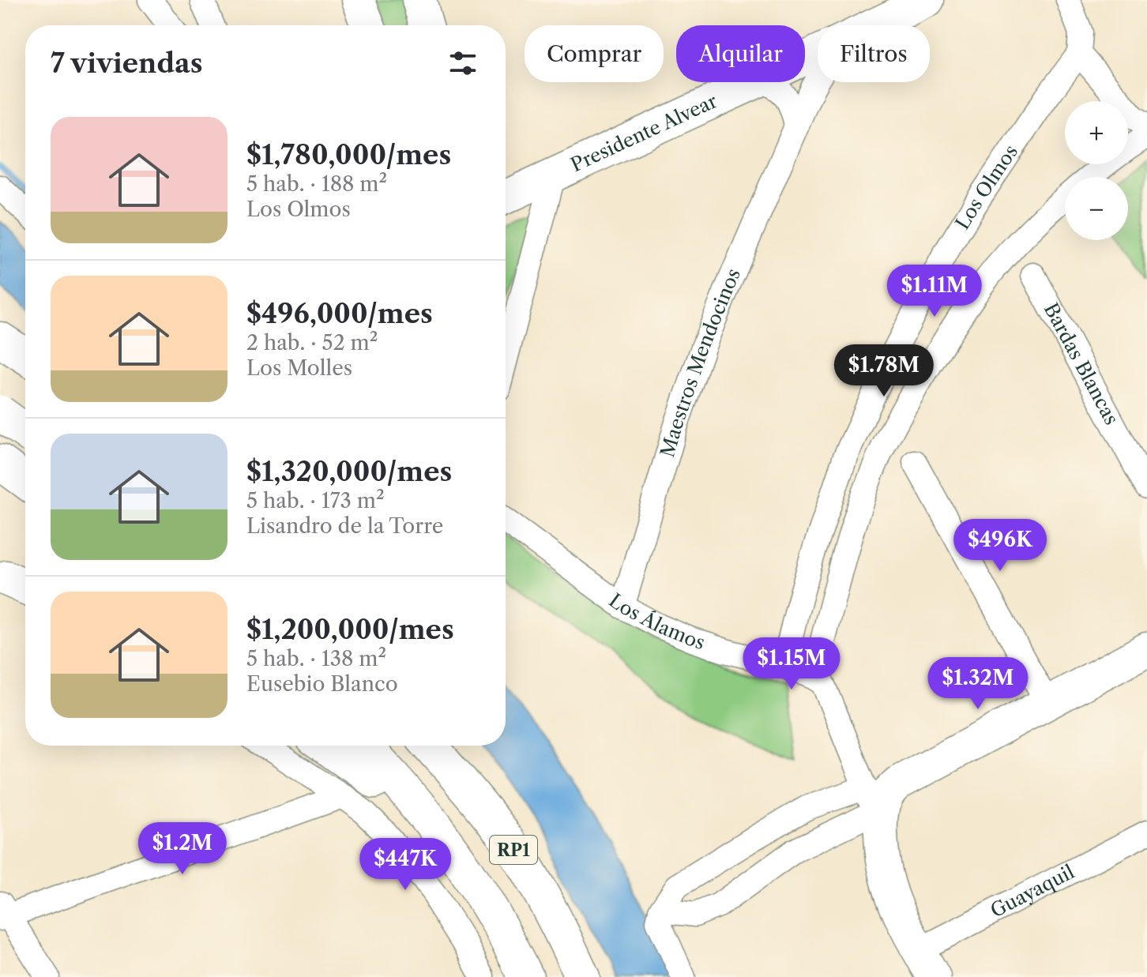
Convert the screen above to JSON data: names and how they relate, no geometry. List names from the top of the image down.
{
  "streets": {
    "highway": ["RP1"],
    "street": [
      "Presidente Alvear",
      "Los Olmos",
      "Maestros Mendocinos",
      "Bardas Blancas",
      "Los Álamos",
      "Guayaquil"
    ]
  },
  "crossings": [
    ["Los Olmos", "Los Álamos"],
    ["Maestros Mendocinos", "Los Álamos"]
  ],
  "page": {
    "chip": ["Comprar", "Alquilar", "Filtros"],
    "heading": "7 viviendas",
    "map_buttons": ["+", "−"],
    "list": [
      {
        "name": "$1,780,000/mes",
        "note": "5 hab. · 188 m² · Los Olmos"
      },
      {
        "name": "$496,000/mes",
        "note": "2 hab. · 52 m² · Los Molles"
      },
      {
        "name": "$1,320,000/mes",
        "note": "5 hab. · 173 m² · Lisandro de la Torre"
      },
      {
        "name": "$1,200,000/mes",
        "note": "5 hab. · 138 m² · Eusebio Blanco"
      }
    ],
    "price": [
      "$1.11M",
      "$1.78M",
      "$496K",
      "$1.15M",
      "$1.32M",
      "$1.2M",
      "$447K"
    ]
  }
}
